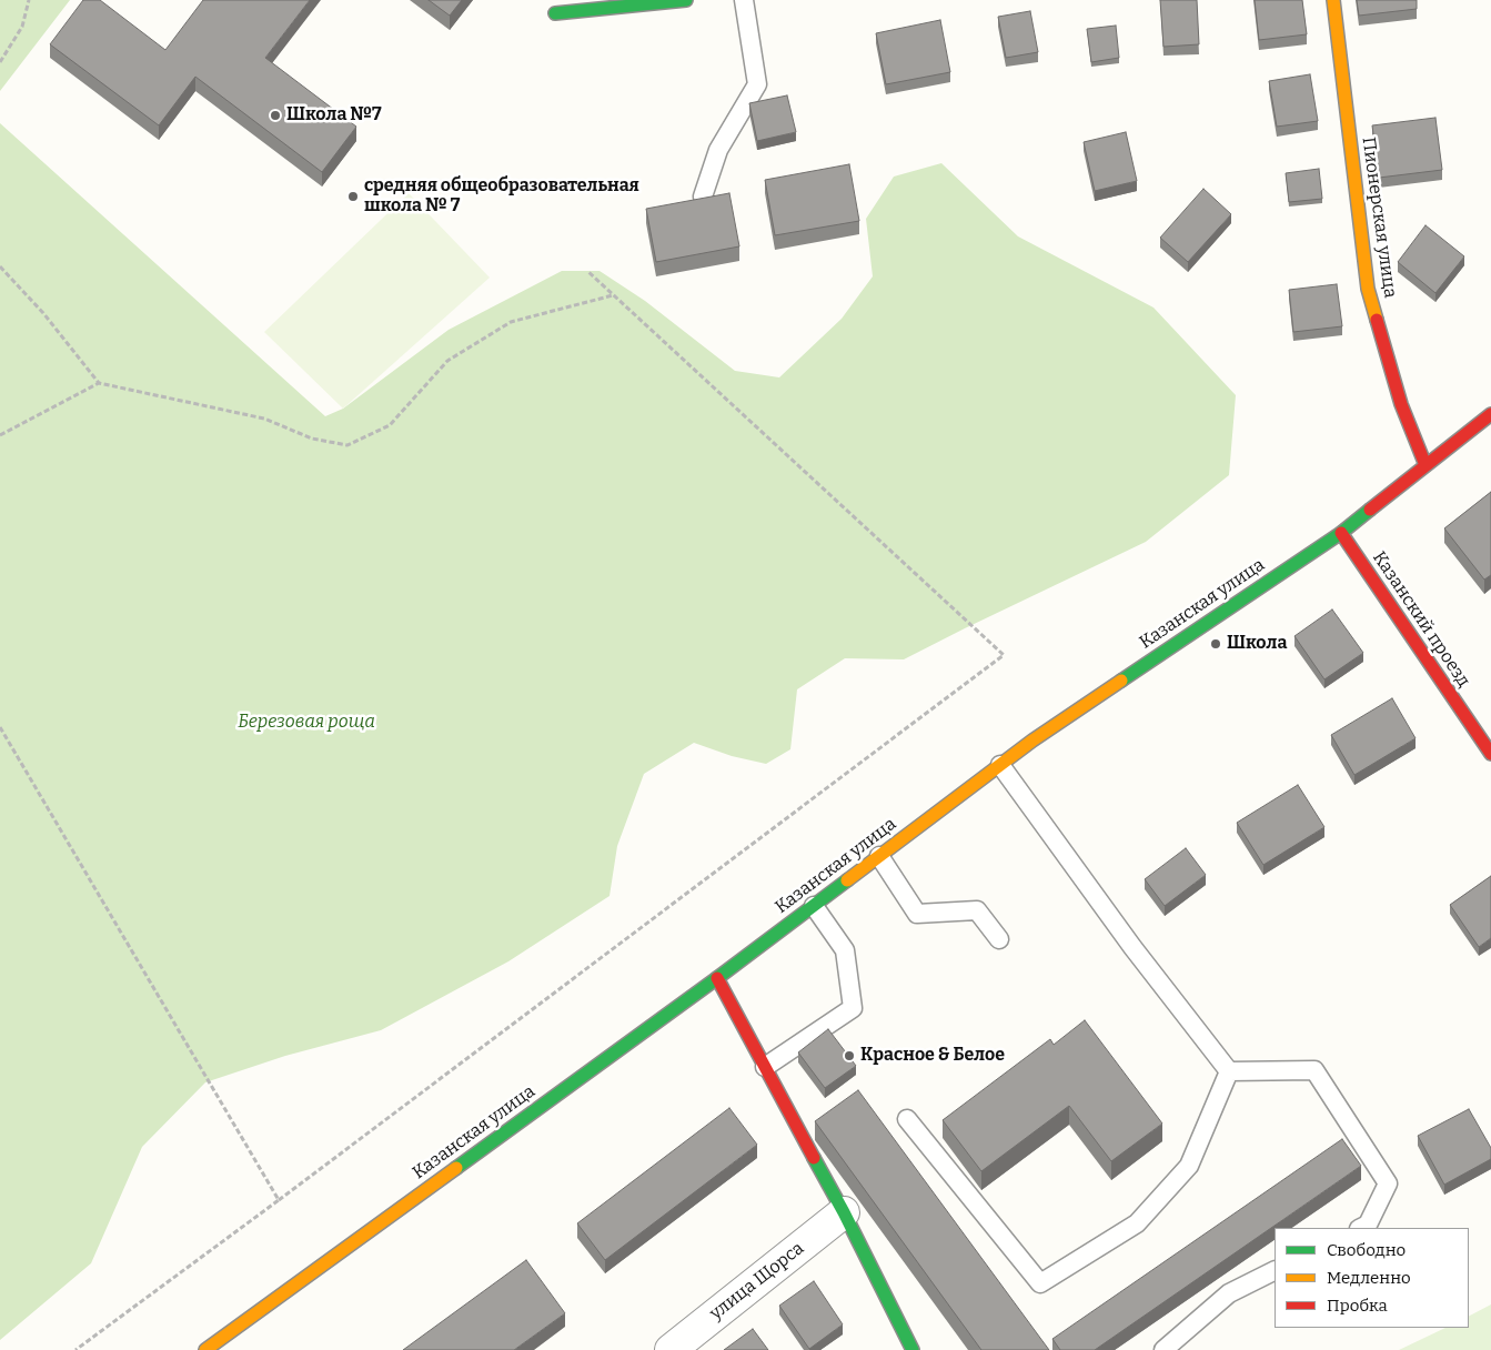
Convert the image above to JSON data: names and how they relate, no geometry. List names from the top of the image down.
{
  "streets": {
    "main road": ["Пионерская улица", "Казанская улица", "Казанский проезд"],
    "street": ["улица Щорса"]
  },
  "crossings": [
    ["Пионерская улица", "Казанская улица"],
    ["Казанская улица", "Казанский проезд"]
  ],
  "parks": ["Березовая роща"],
  "places": [
    "Школа №7",
    "средняя общеобразовательная школа № 7",
    "Школа",
    "Красное & Белое"
  ],
  "legend": ["Свободно", "Медленно", "Пробка"]
}
